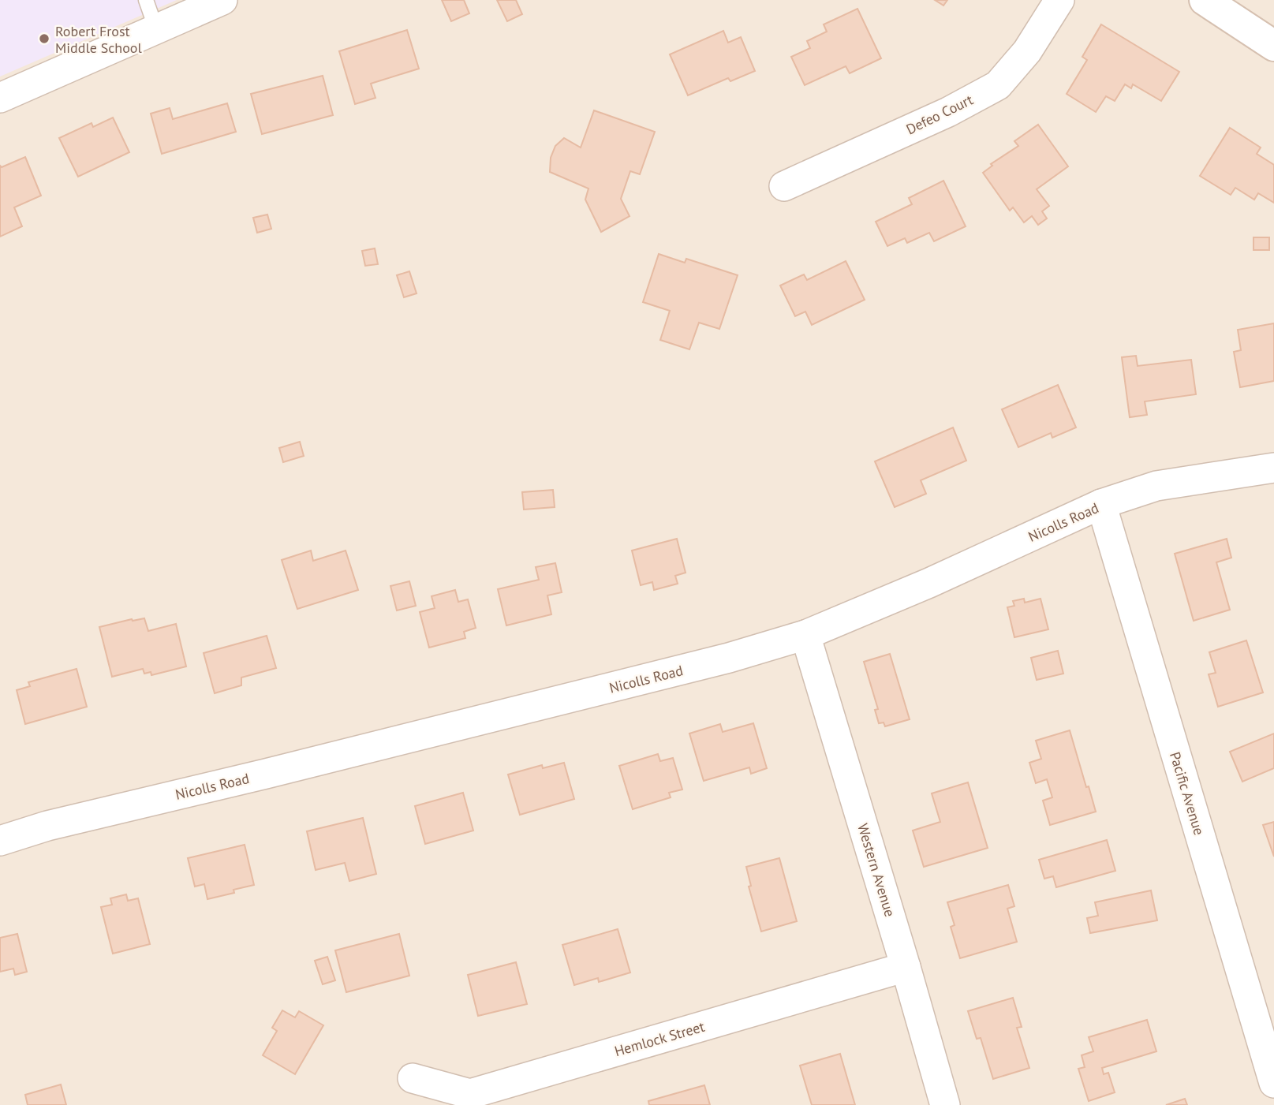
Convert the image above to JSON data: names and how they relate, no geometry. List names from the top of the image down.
{
  "streets": {
    "street": [
      "Defeo Court",
      "Nicolls Road",
      "Pacific Avenue",
      "Western Avenue",
      "Hemlock Street"
    ]
  },
  "crossings": [
    ["Nicolls Road", "Pacific Avenue"],
    ["Nicolls Road", "Western Avenue"],
    ["Western Avenue", "Hemlock Street"]
  ],
  "places": ["Robert Frost Middle School"]
}
